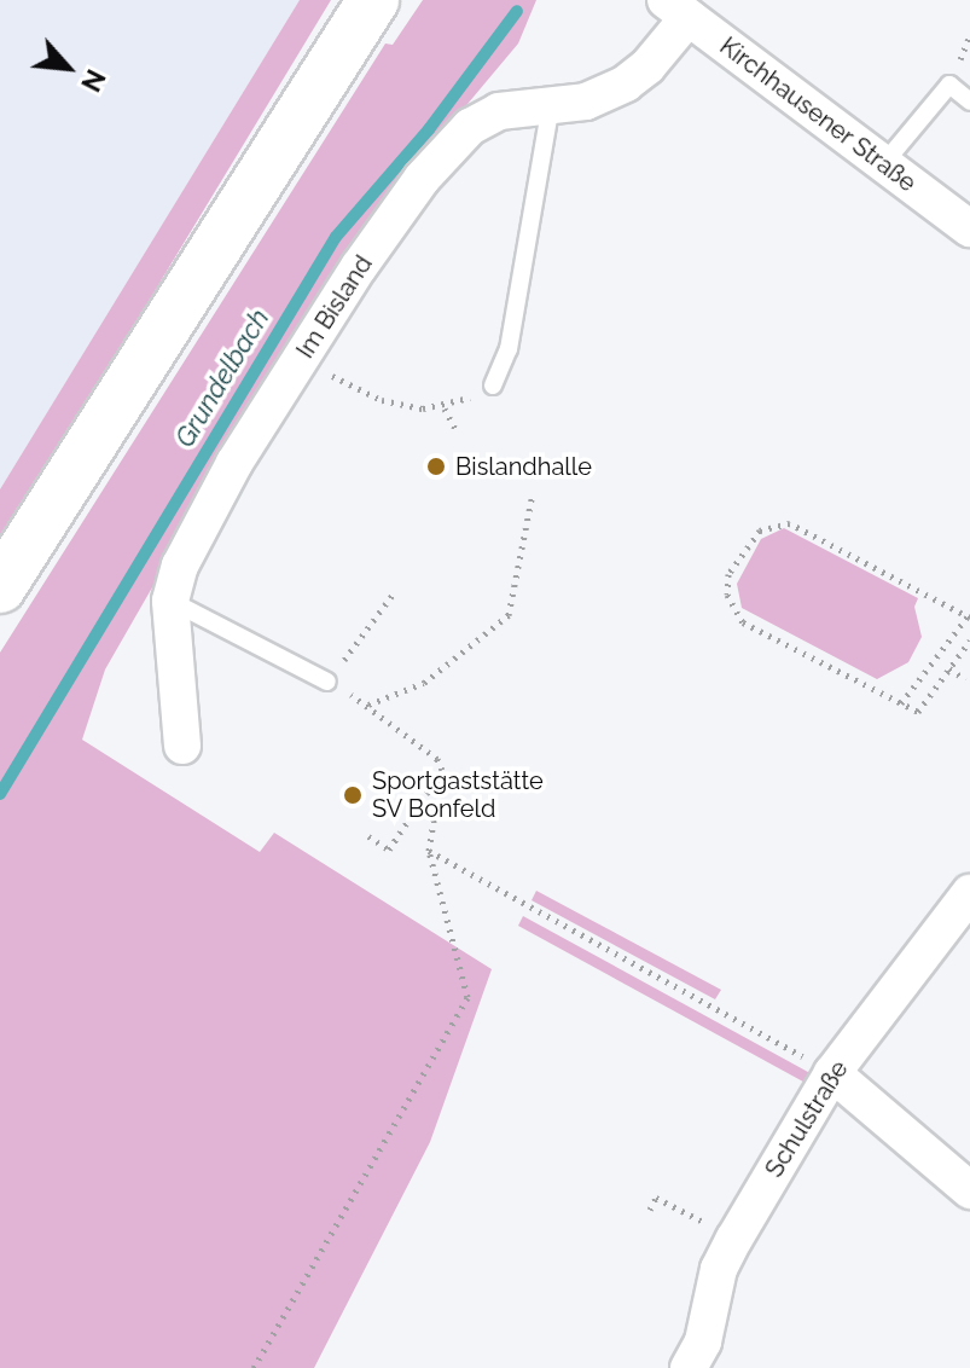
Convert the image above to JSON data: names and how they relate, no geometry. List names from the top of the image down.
{
  "streets": {
    "street": ["Kirchhausener Straße", "Im Bisland", "Schulstraße"]
  },
  "crossings": [
    ["Kirchhausener Straße", "Im Bisland"]
  ],
  "water": ["Grundelbach"],
  "places": ["Bislandhalle", "Sportgaststätte SV Bonfeld"],
  "north": "bottom right"
}
